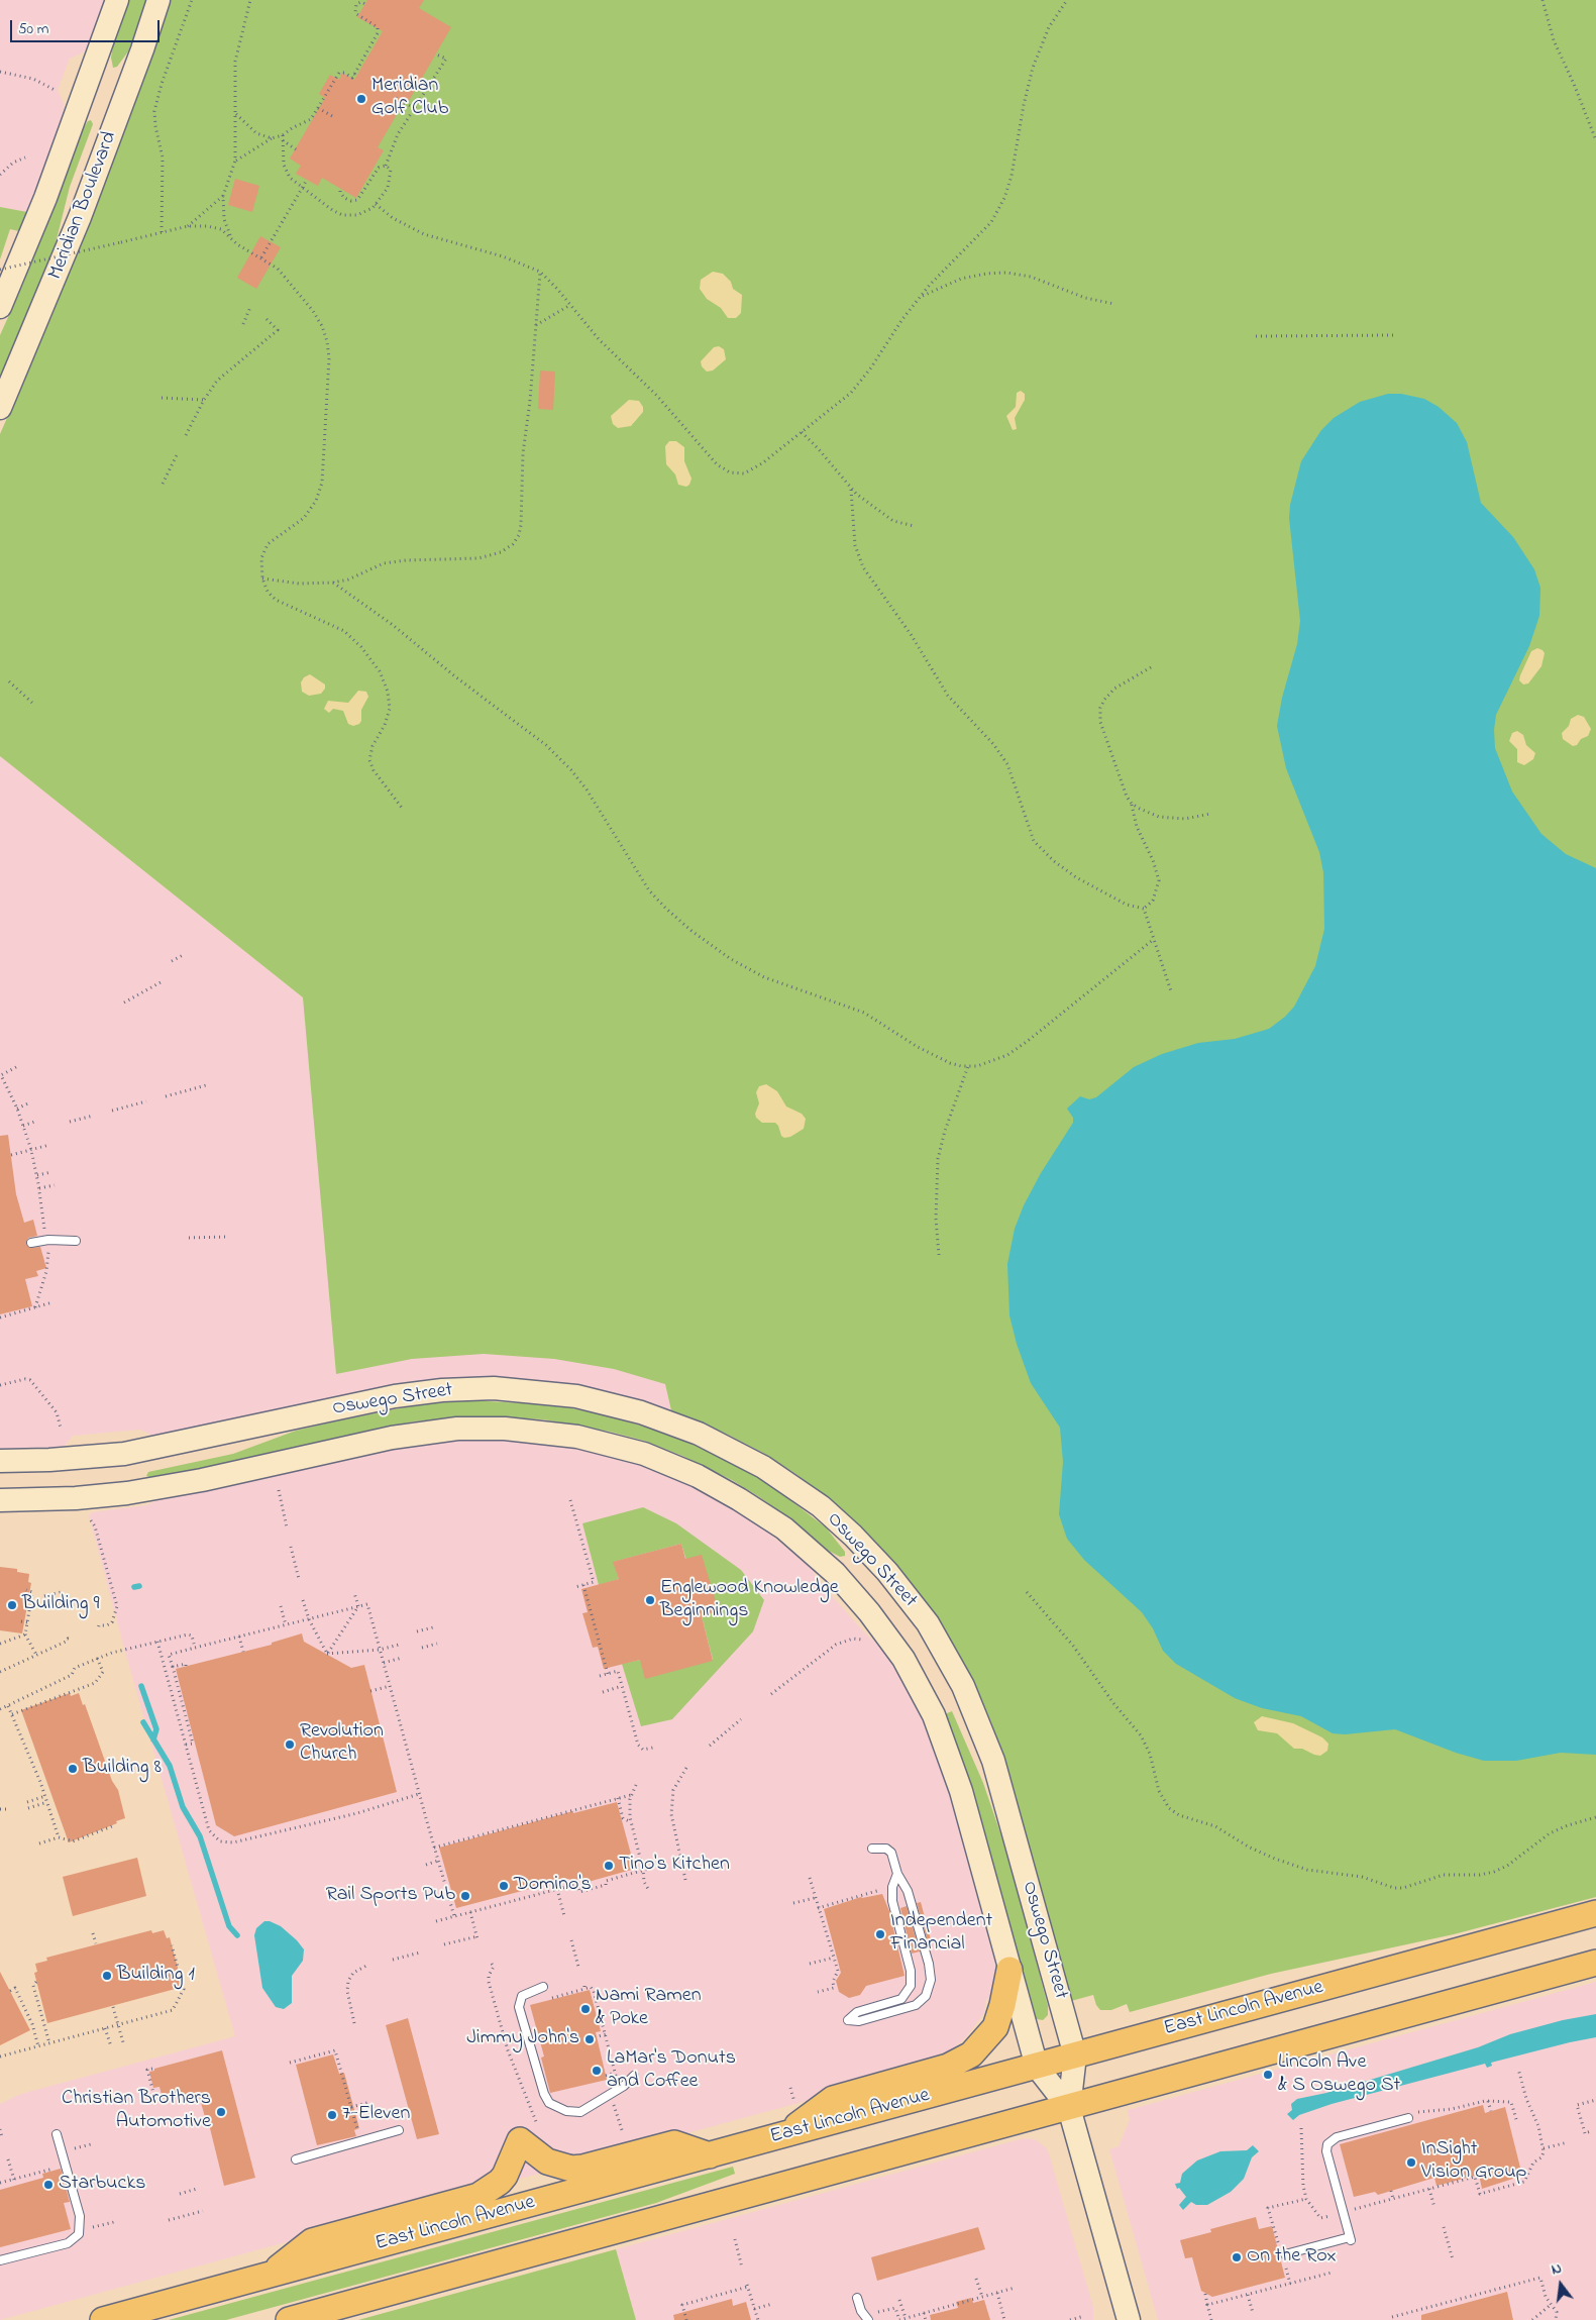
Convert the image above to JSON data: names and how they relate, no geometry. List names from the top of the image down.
{
  "streets": {
    "main road": ["Meridian Boulevard", "Oswego Street", "East Lincoln Avenue"]
  },
  "crossings": [
    ["Oswego Street", "East Lincoln Avenue"]
  ],
  "places": [
    "Meridian Golf Club",
    "Englewood Knowledge Beginnings",
    "Building 9",
    "Revolution Church",
    "Building 8",
    "Tino's Kitchen",
    "Domino's",
    "Rail Sports Pub",
    "Independent Financial",
    "Building 1",
    "Nami Ramen & Poke",
    "Jimmy John's",
    "LaMar's Donuts and Coffee",
    "Lincoln Ave & S Oswego St",
    "Christian Brothers Automotive",
    "7-Eleven",
    "InSight Vision Group",
    "Starbucks",
    "On the Rox"
  ],
  "scale_bar": "50 m",
  "north": "top"
}
